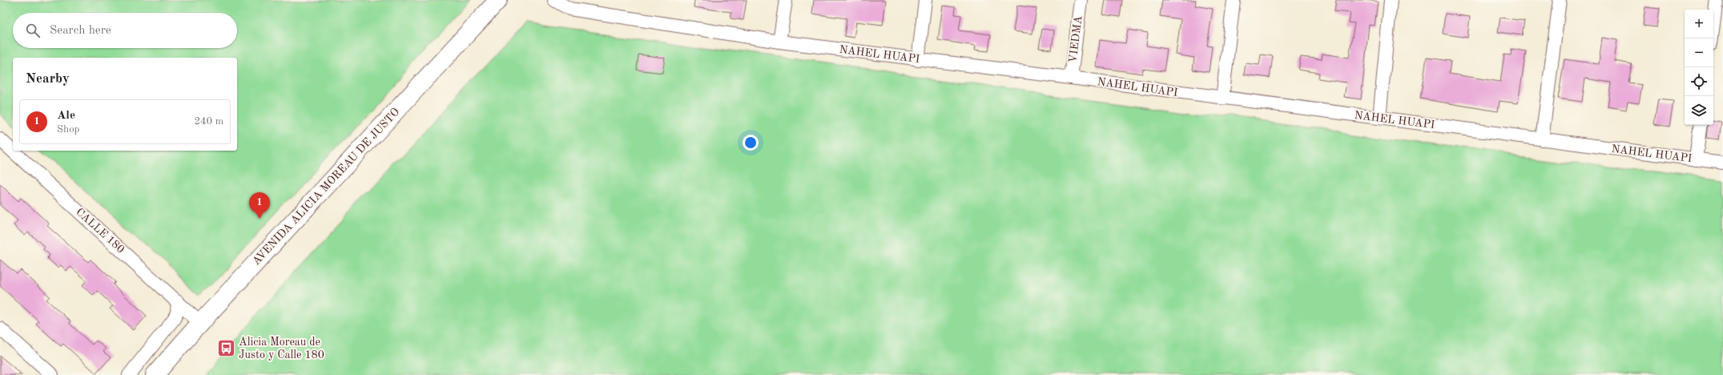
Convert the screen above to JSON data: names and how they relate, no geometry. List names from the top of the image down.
{
  "streets": {
    "main road": ["AVENIDA ALICIA MOREAU DE JUSTO"],
    "street": ["VIEDMA", "NAHEL HUAPI", "CALLE 180"]
  },
  "crossings": [
    ["VIEDMA", "NAHEL HUAPI"],
    ["AVENIDA ALICIA MOREAU DE JUSTO", "CALLE 180"]
  ],
  "places": {
    "bus stop": ["Alicia Moreau de Justo y Calle 180"]
  },
  "page": {
    "map_buttons": ["+", "−"],
    "search": "Search here",
    "heading": "Nearby",
    "list": [
      {
        "mark": "1",
        "name": "Ale",
        "note": "Shop",
        "value": "240 m"
      }
    ],
    "pins": "1"
  }
}
